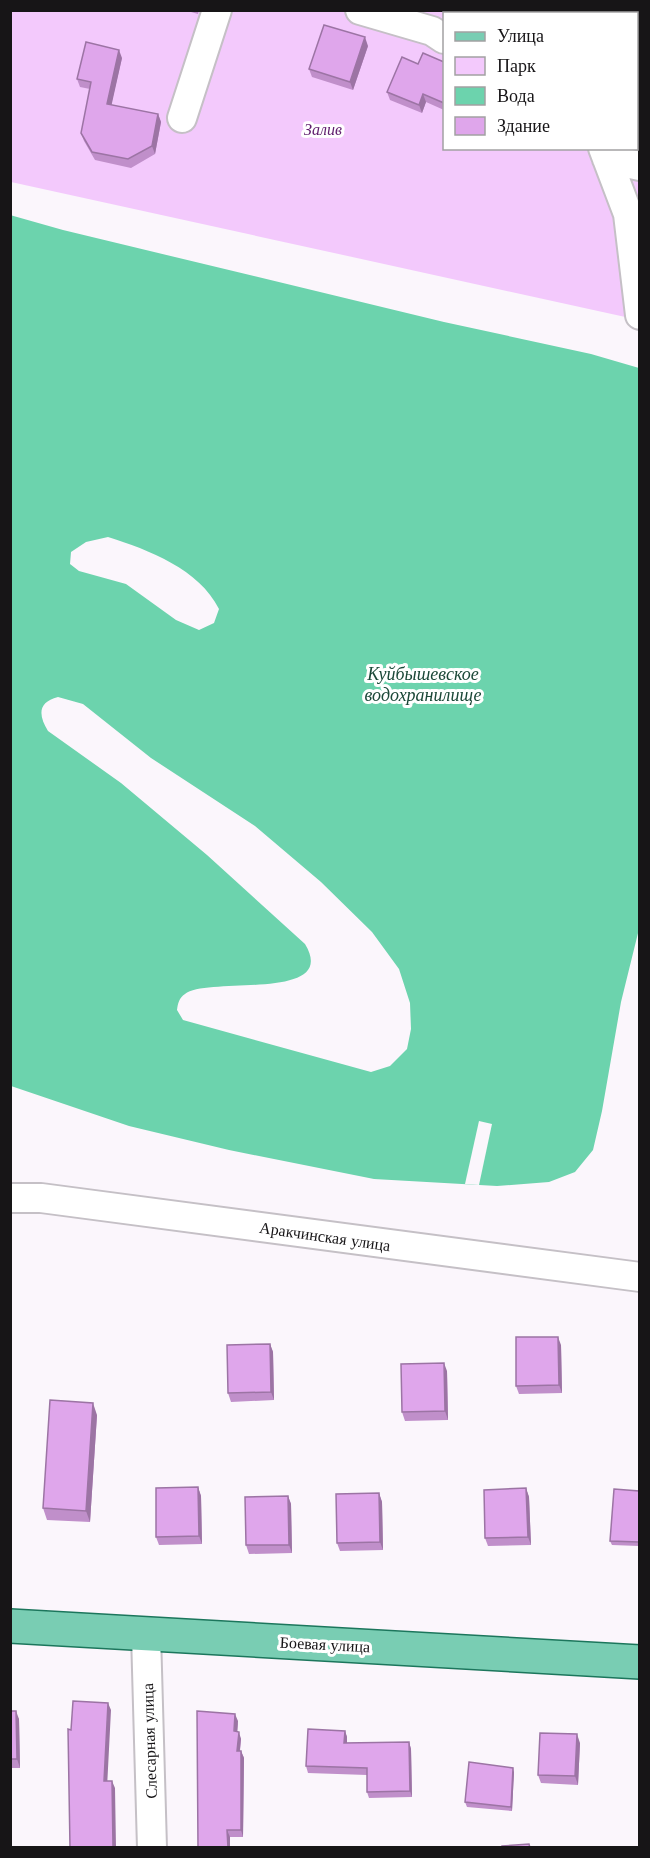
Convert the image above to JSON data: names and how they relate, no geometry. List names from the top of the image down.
{
  "streets": {
    "main road": ["Боевая улица"],
    "street": ["Аракчинская улица", "Слесарная улица"]
  },
  "crossings": [
    ["Боевая улица", "Слесарная улица"]
  ],
  "water": ["Куйбышевское водохранилище"],
  "parks": ["Залив"],
  "legend": [
    "Улица",
    "Парк",
    "Вода",
    "Здание"
  ]
}
